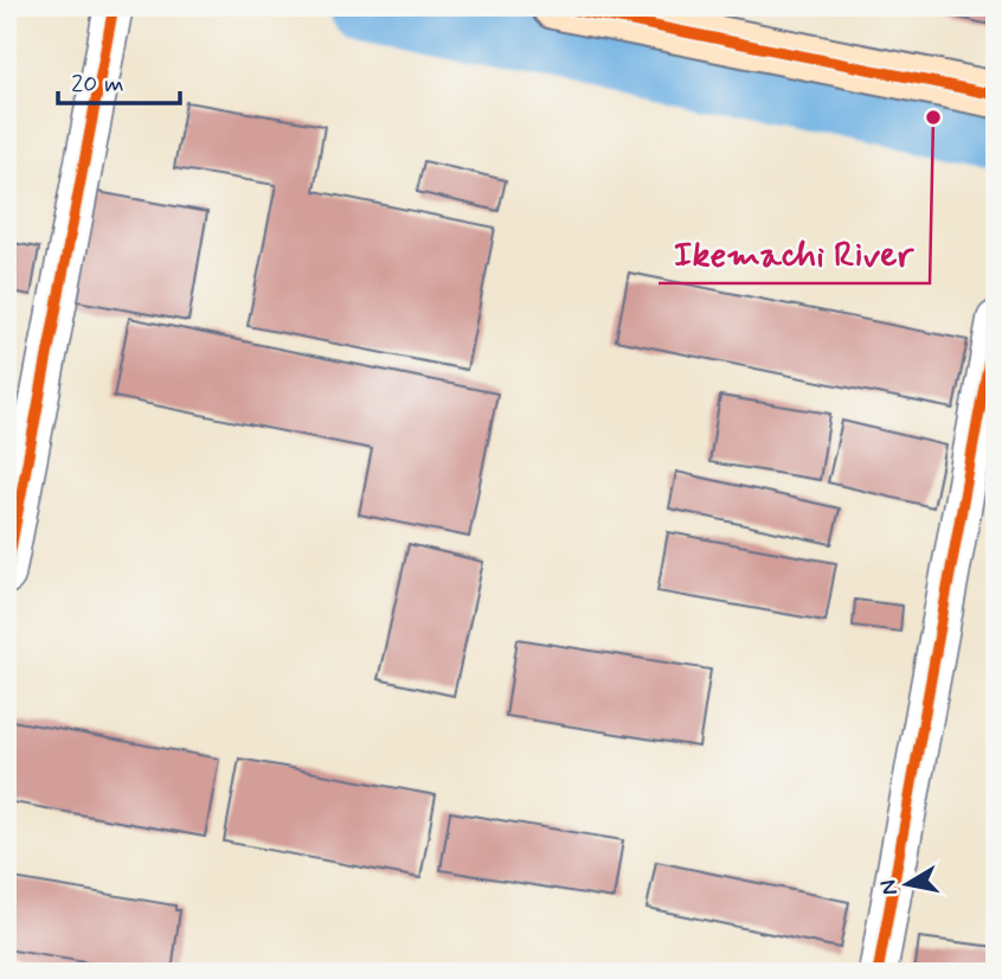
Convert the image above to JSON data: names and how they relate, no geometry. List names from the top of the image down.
{
  "places": ["Ikemachi River"],
  "scale_bar": "20 m",
  "north": "left"
}
